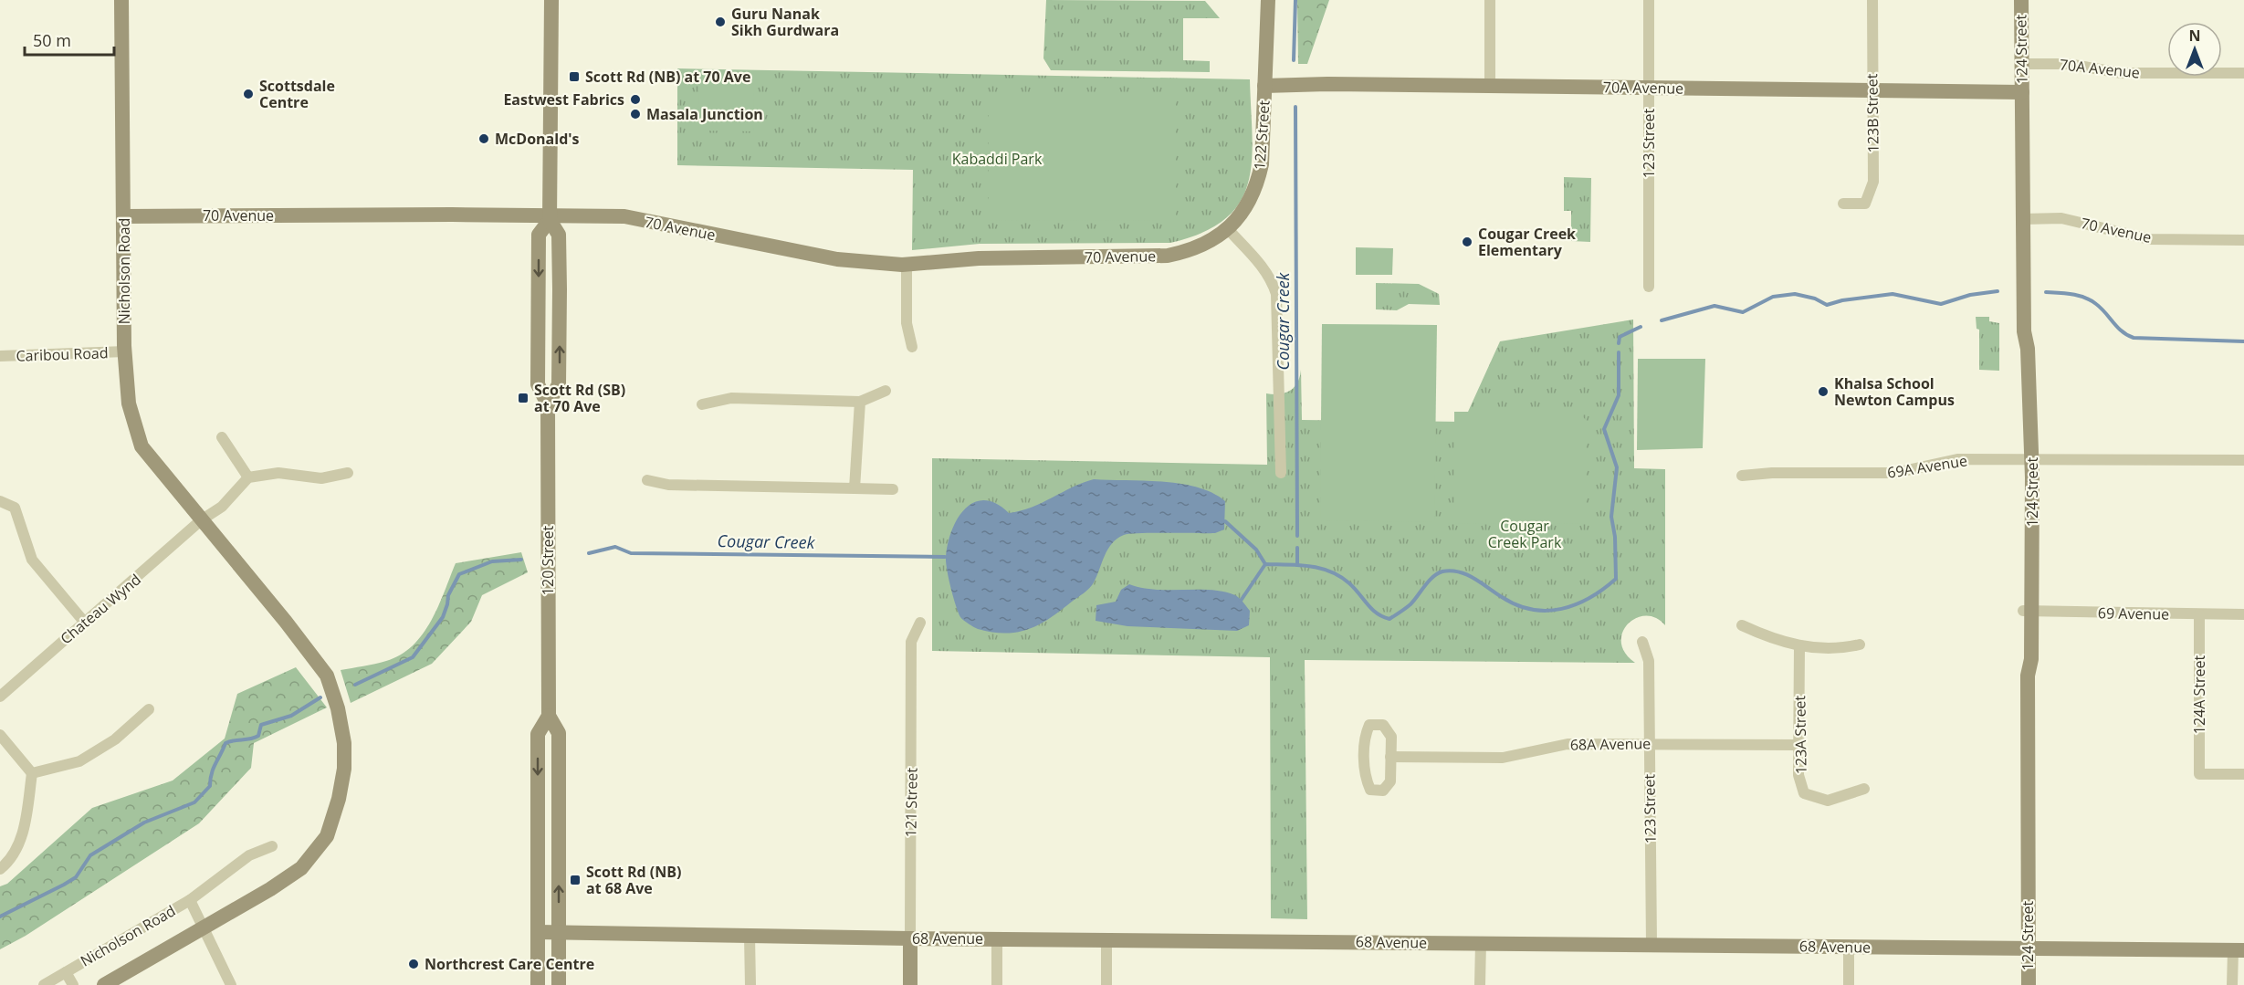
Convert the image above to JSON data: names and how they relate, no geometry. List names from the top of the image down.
{
  "streets": {
    "street": [
      "124 Street",
      "70A Avenue",
      "123B Street",
      "122 Street",
      "123 Street",
      "70 Avenue",
      "Nicholson Road",
      "Caribou Road",
      "69A Avenue",
      "120 Street",
      "Chateau Wynd",
      "69 Avenue",
      "124A Street",
      "123A Street",
      "68A Avenue",
      "121 Street",
      "68 Avenue"
    ]
  },
  "crossings": [
    ["124 Street", "70A Avenue"],
    ["124 Street", "70 Avenue"],
    ["124 Street", "69A Avenue"],
    ["124 Street", "69 Avenue"],
    ["124 Street", "68 Avenue"],
    ["70A Avenue", "123B Street"],
    ["70A Avenue", "122 Street"],
    ["70A Avenue", "123 Street"],
    ["122 Street", "70 Avenue"],
    ["123 Street", "68A Avenue"],
    ["123 Street", "68 Avenue"],
    ["70 Avenue", "Nicholson Road"],
    ["70 Avenue", "120 Street"],
    ["Nicholson Road", "Caribou Road"],
    ["Nicholson Road", "Chateau Wynd"],
    ["120 Street", "68 Avenue"],
    ["69 Avenue", "124A Street"],
    ["123A Street", "68A Avenue"],
    ["121 Street", "68 Avenue"]
  ],
  "water": ["Cougar Creek"],
  "parks": ["Kabaddi Park", "Cougar Creek Park"],
  "places": {
    "other": [
      "Guru Nanak Sikh Gurdwara",
      "Scottsdale Centre",
      "Eastwest Fabrics",
      "Masala Junction",
      "McDonald's",
      "Cougar Creek Elementary",
      "Khalsa School Newton Campus",
      "Northcrest Care Centre"
    ],
    "transit": ["Scott Rd (NB) at 70 Ave", "Scott Rd (SB) at 70 Ave", "Scott Rd (NB) at 68 Ave"]
  },
  "scale_bar": "50 m",
  "north": "top"
}
